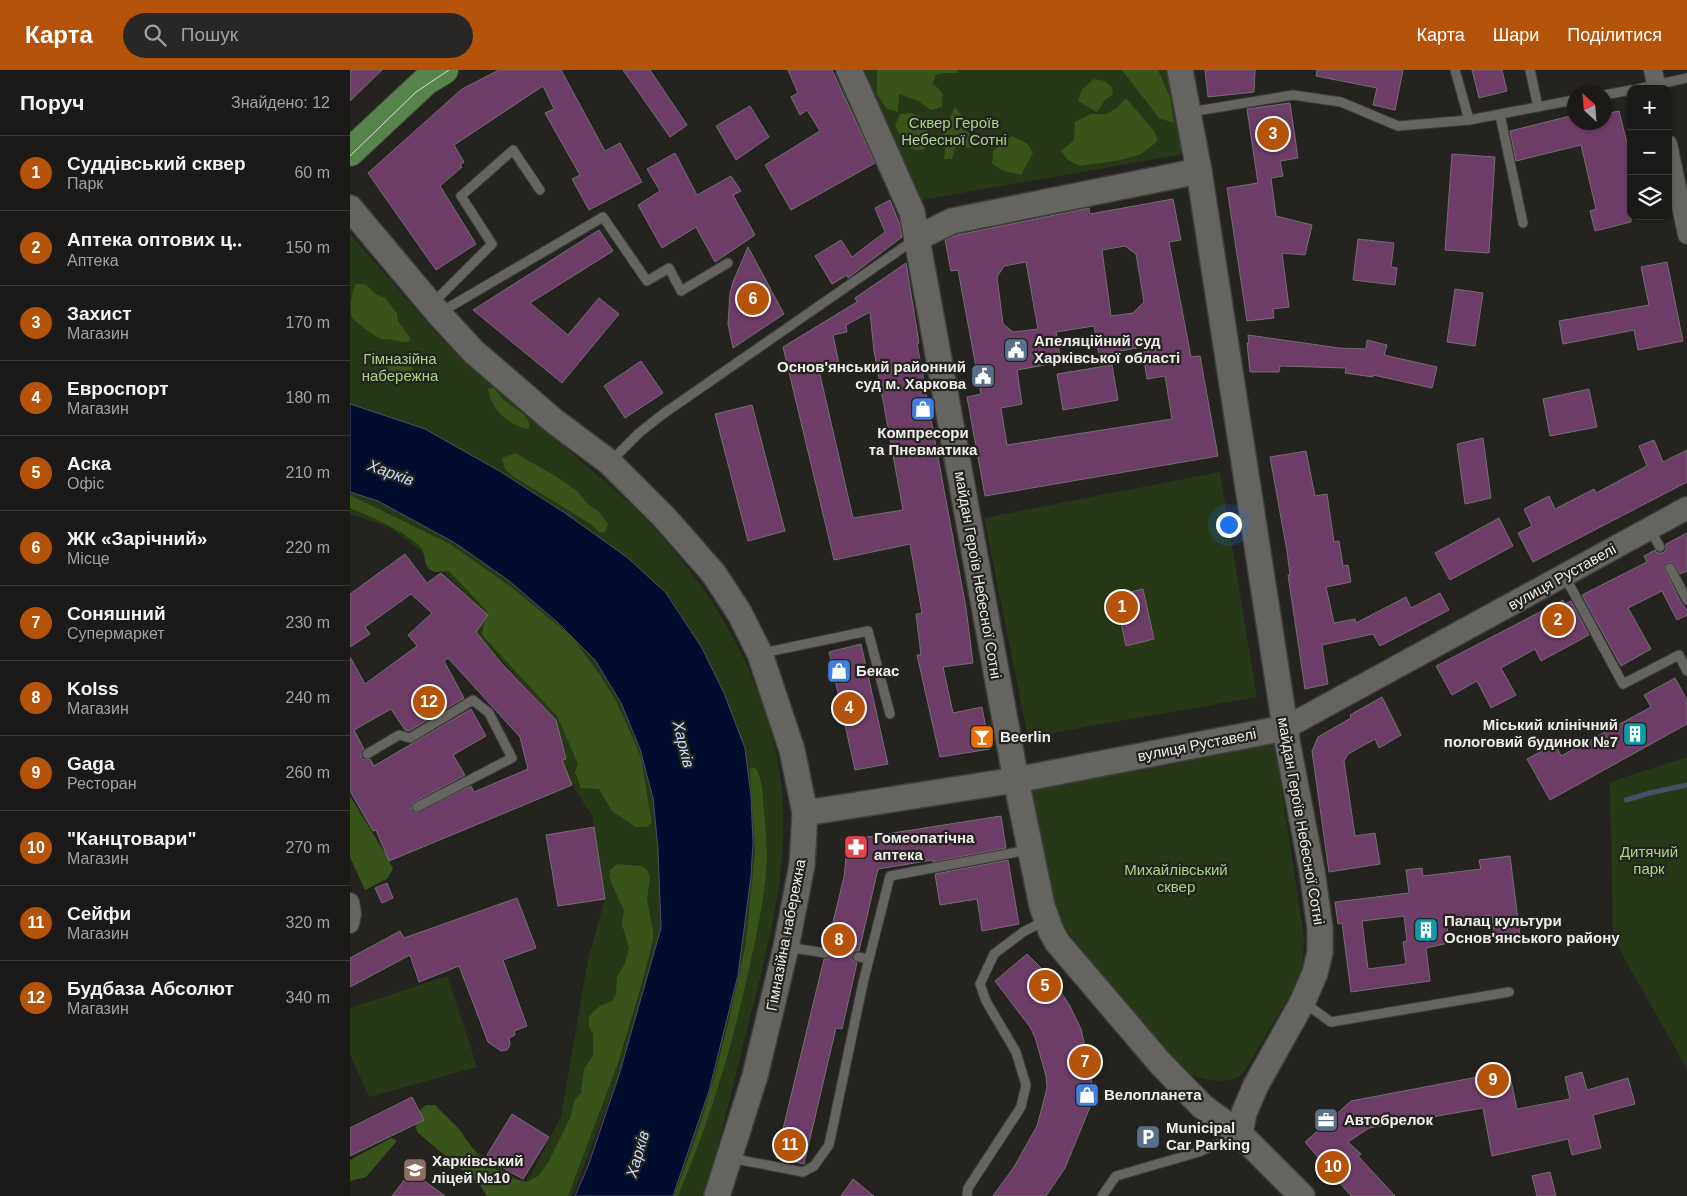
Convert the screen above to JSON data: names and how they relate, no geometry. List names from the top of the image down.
{
  "streets": {
    "main road": ["майдан Героїв Небесної Сотні", "вулиця Руставелі", "Гімназійна набережна"]
  },
  "crossings": [
    ["майдан Героїв Небесної Сотні", "вулиця Руставелі"],
    ["вулиця Руставелі", "Гімназійна набережна"]
  ],
  "water": ["Харків"],
  "parks": [
    "Сквер Героїв Небесної Сотні",
    "Гімназійна набережна",
    "Дитячий парк",
    "Михайлівський сквер"
  ],
  "places": {
    "public building": ["Апеляційний суд Харківської області", "Основ'янський районний суд м. Харкова"],
    "shop": ["Компресори та Пневматика", "Бекас", "Велопланета"],
    "building": ["Міський клінічний пологовий будинок №7", "Палац культури Основ'янського району"],
    "bar": ["Beеrlin"],
    "pharmacy": ["Гомеопатічна аптека"],
    "office": ["Автобрелок"],
    "parking": ["Municipal Car Parking"],
    "school or university": ["Харківський ліцей №10"]
  },
  "north": "top left",
  "page": {
    "header": "Карта",
    "search": "Пошук",
    "nav": ["Карта", "Шари", "Поділитися"],
    "heading": ["Поруч", "Знайдено: 12"],
    "map_buttons": ["+", "−"],
    "pins": [
      "3",
      "6",
      "1",
      "2",
      "12",
      "4",
      "8",
      "5",
      "7",
      "9",
      "11",
      "10"
    ],
    "list": [
      {
        "mark": "1",
        "name": "Суддівський сквер",
        "note": "Парк",
        "value": "60 m"
      },
      {
        "mark": "2",
        "name": "Аптека оптових ц‥",
        "note": "Аптека",
        "value": "150 m"
      },
      {
        "mark": "3",
        "name": "Захист",
        "note": "Магазин",
        "value": "170 m"
      },
      {
        "mark": "4",
        "name": "Евроспорт",
        "note": "Магазин",
        "value": "180 m"
      },
      {
        "mark": "5",
        "name": "Аска",
        "note": "Офіс",
        "value": "210 m"
      },
      {
        "mark": "6",
        "name": "ЖК «Зарічний»",
        "note": "Місце",
        "value": "220 m"
      },
      {
        "mark": "7",
        "name": "Соняшний",
        "note": "Супермаркет",
        "value": "230 m"
      },
      {
        "mark": "8",
        "name": "Kolss",
        "note": "Магазин",
        "value": "240 m"
      },
      {
        "mark": "9",
        "name": "Gaga",
        "note": "Ресторан",
        "value": "260 m"
      },
      {
        "mark": "10",
        "name": "\"Канцтовари\"",
        "note": "Магазин",
        "value": "270 m"
      },
      {
        "mark": "11",
        "name": "Сейфи",
        "note": "Магазин",
        "value": "320 m"
      },
      {
        "mark": "12",
        "name": "Будбаза Абсолют",
        "note": "Магазин",
        "value": "340 m"
      }
    ]
  }
}
